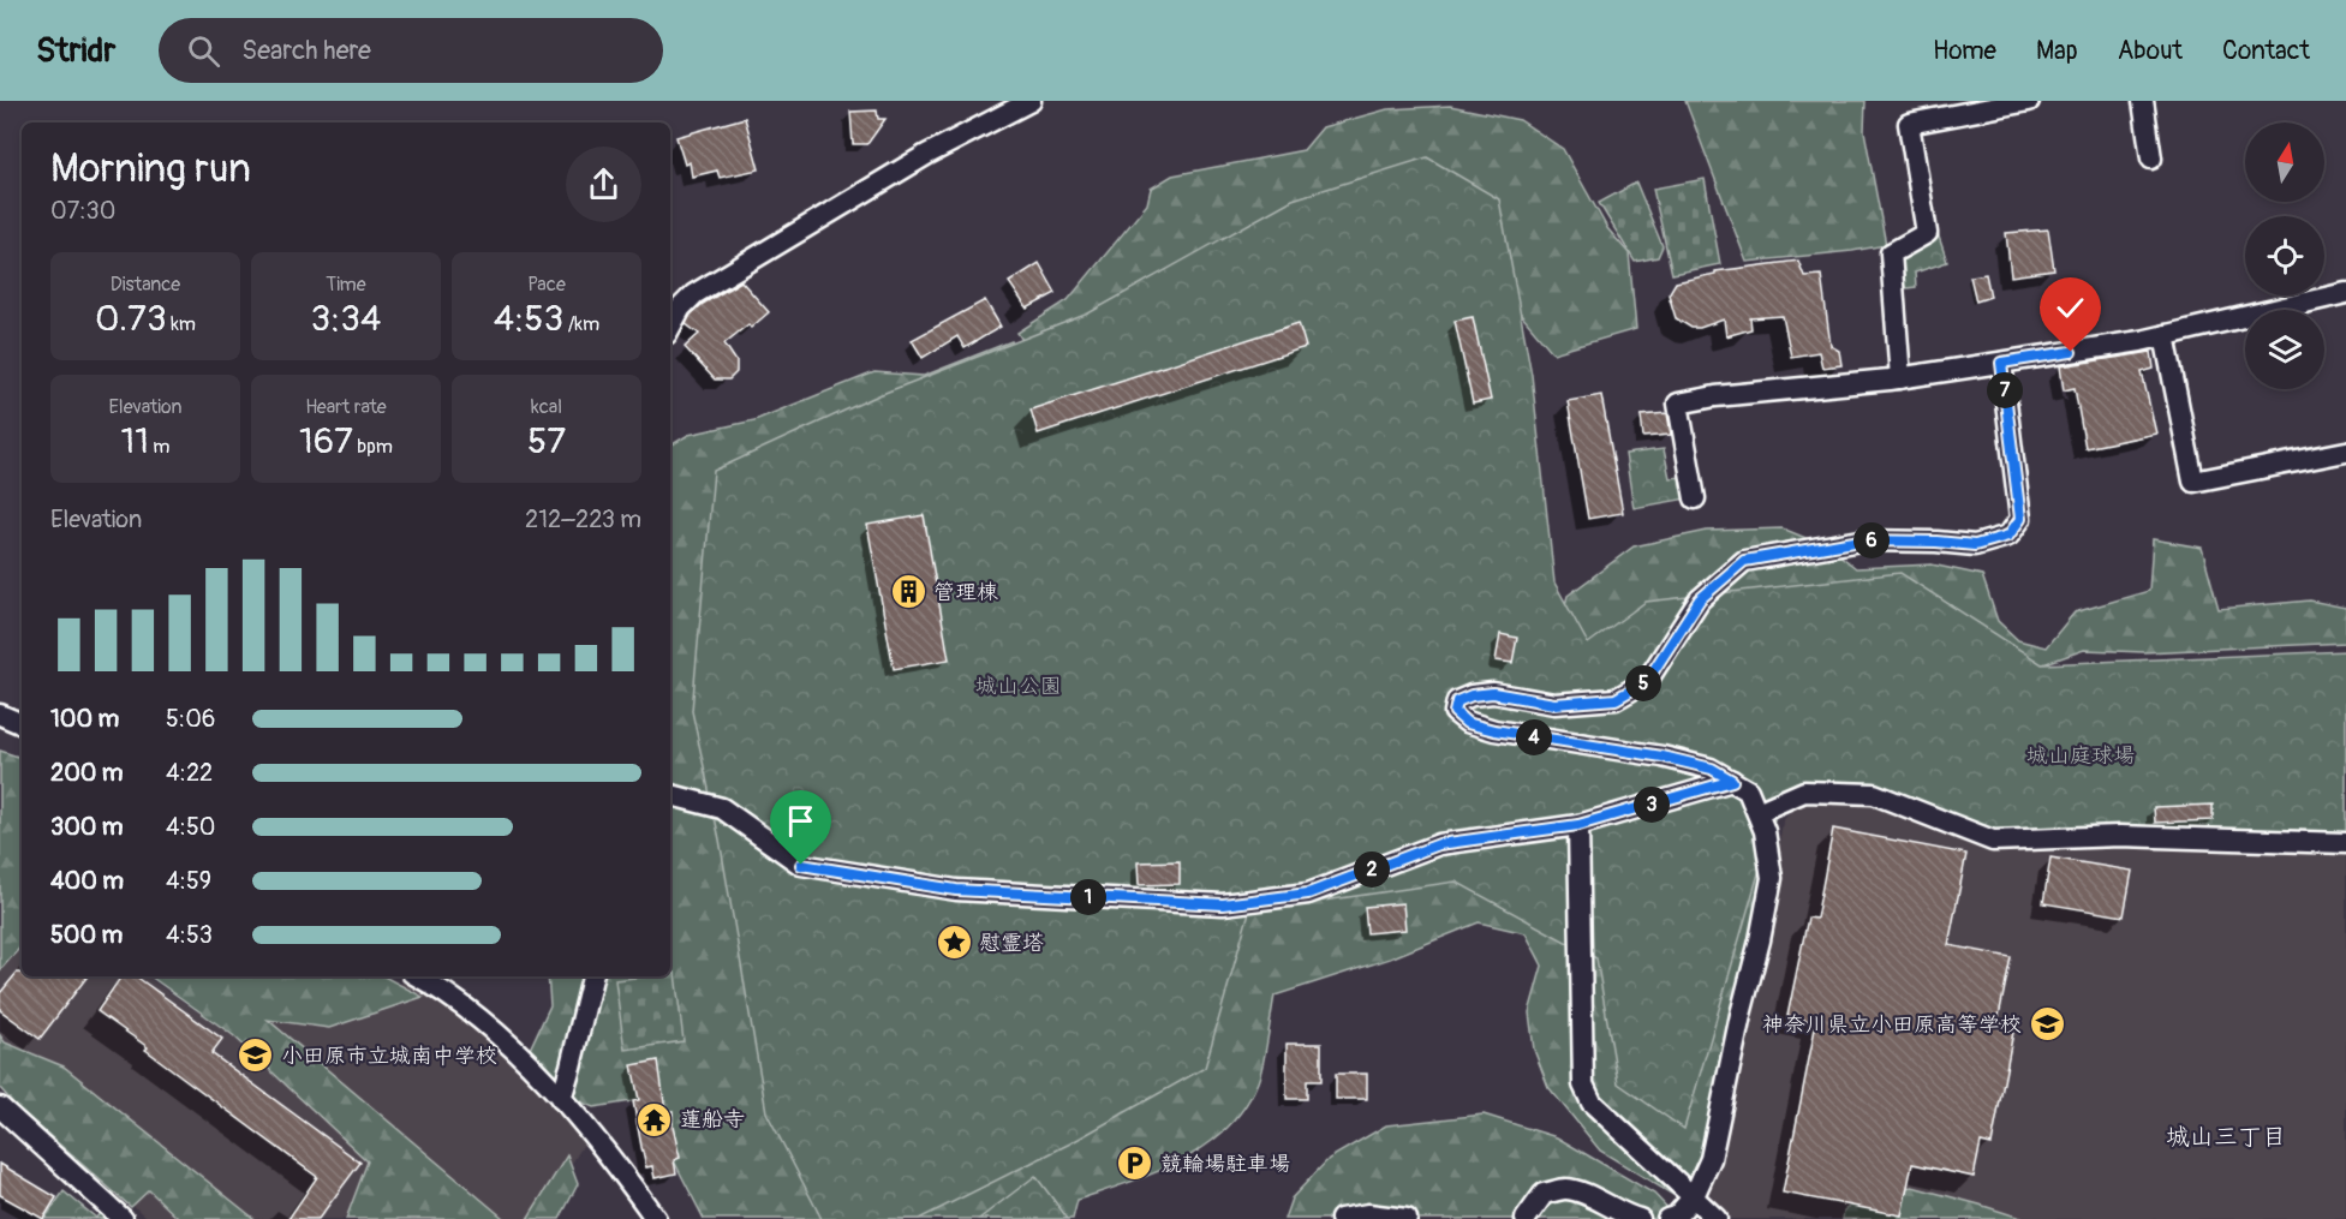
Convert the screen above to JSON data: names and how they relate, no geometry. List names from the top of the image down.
{
  "districts": ["城山三丁目"],
  "parks": ["城山公園", "城山庭球場"],
  "places": {
    "building": ["管理棟"],
    "place": ["慰霊塔"],
    "school or university": ["神奈川県立小田原高等学校", "小田原市立城南中学校"],
    "temple": ["蓮船寺"],
    "parking": ["競輪場駐車場"]
  },
  "north": "top",
  "page": {
    "header": "Stridr",
    "search": "Search here",
    "nav": [
      "Home",
      "Map",
      "About",
      "Contact"
    ],
    "heading": ["Morning run", "07:30"],
    "stats": [
      ["Distance", "0.73 km"],
      ["Time", "3:34"],
      ["Pace", "4:53 /km"],
      ["Elevation", "11 m"],
      ["Heart rate", "167 bpm"],
      ["kcal", "57"]
    ],
    "pins": [
      "7",
      "6",
      "5",
      "4",
      "3",
      "2",
      "1"
    ],
    "chart": ["Elevation", "212–223 m"],
    "list": [
      {
        "name": "100 m",
        "note": "5:06"
      },
      {
        "name": "200 m",
        "note": "4:22"
      },
      {
        "name": "300 m",
        "note": "4:50"
      },
      {
        "name": "400 m",
        "note": "4:59"
      },
      {
        "name": "500 m",
        "note": "4:53"
      }
    ]
  }
}
